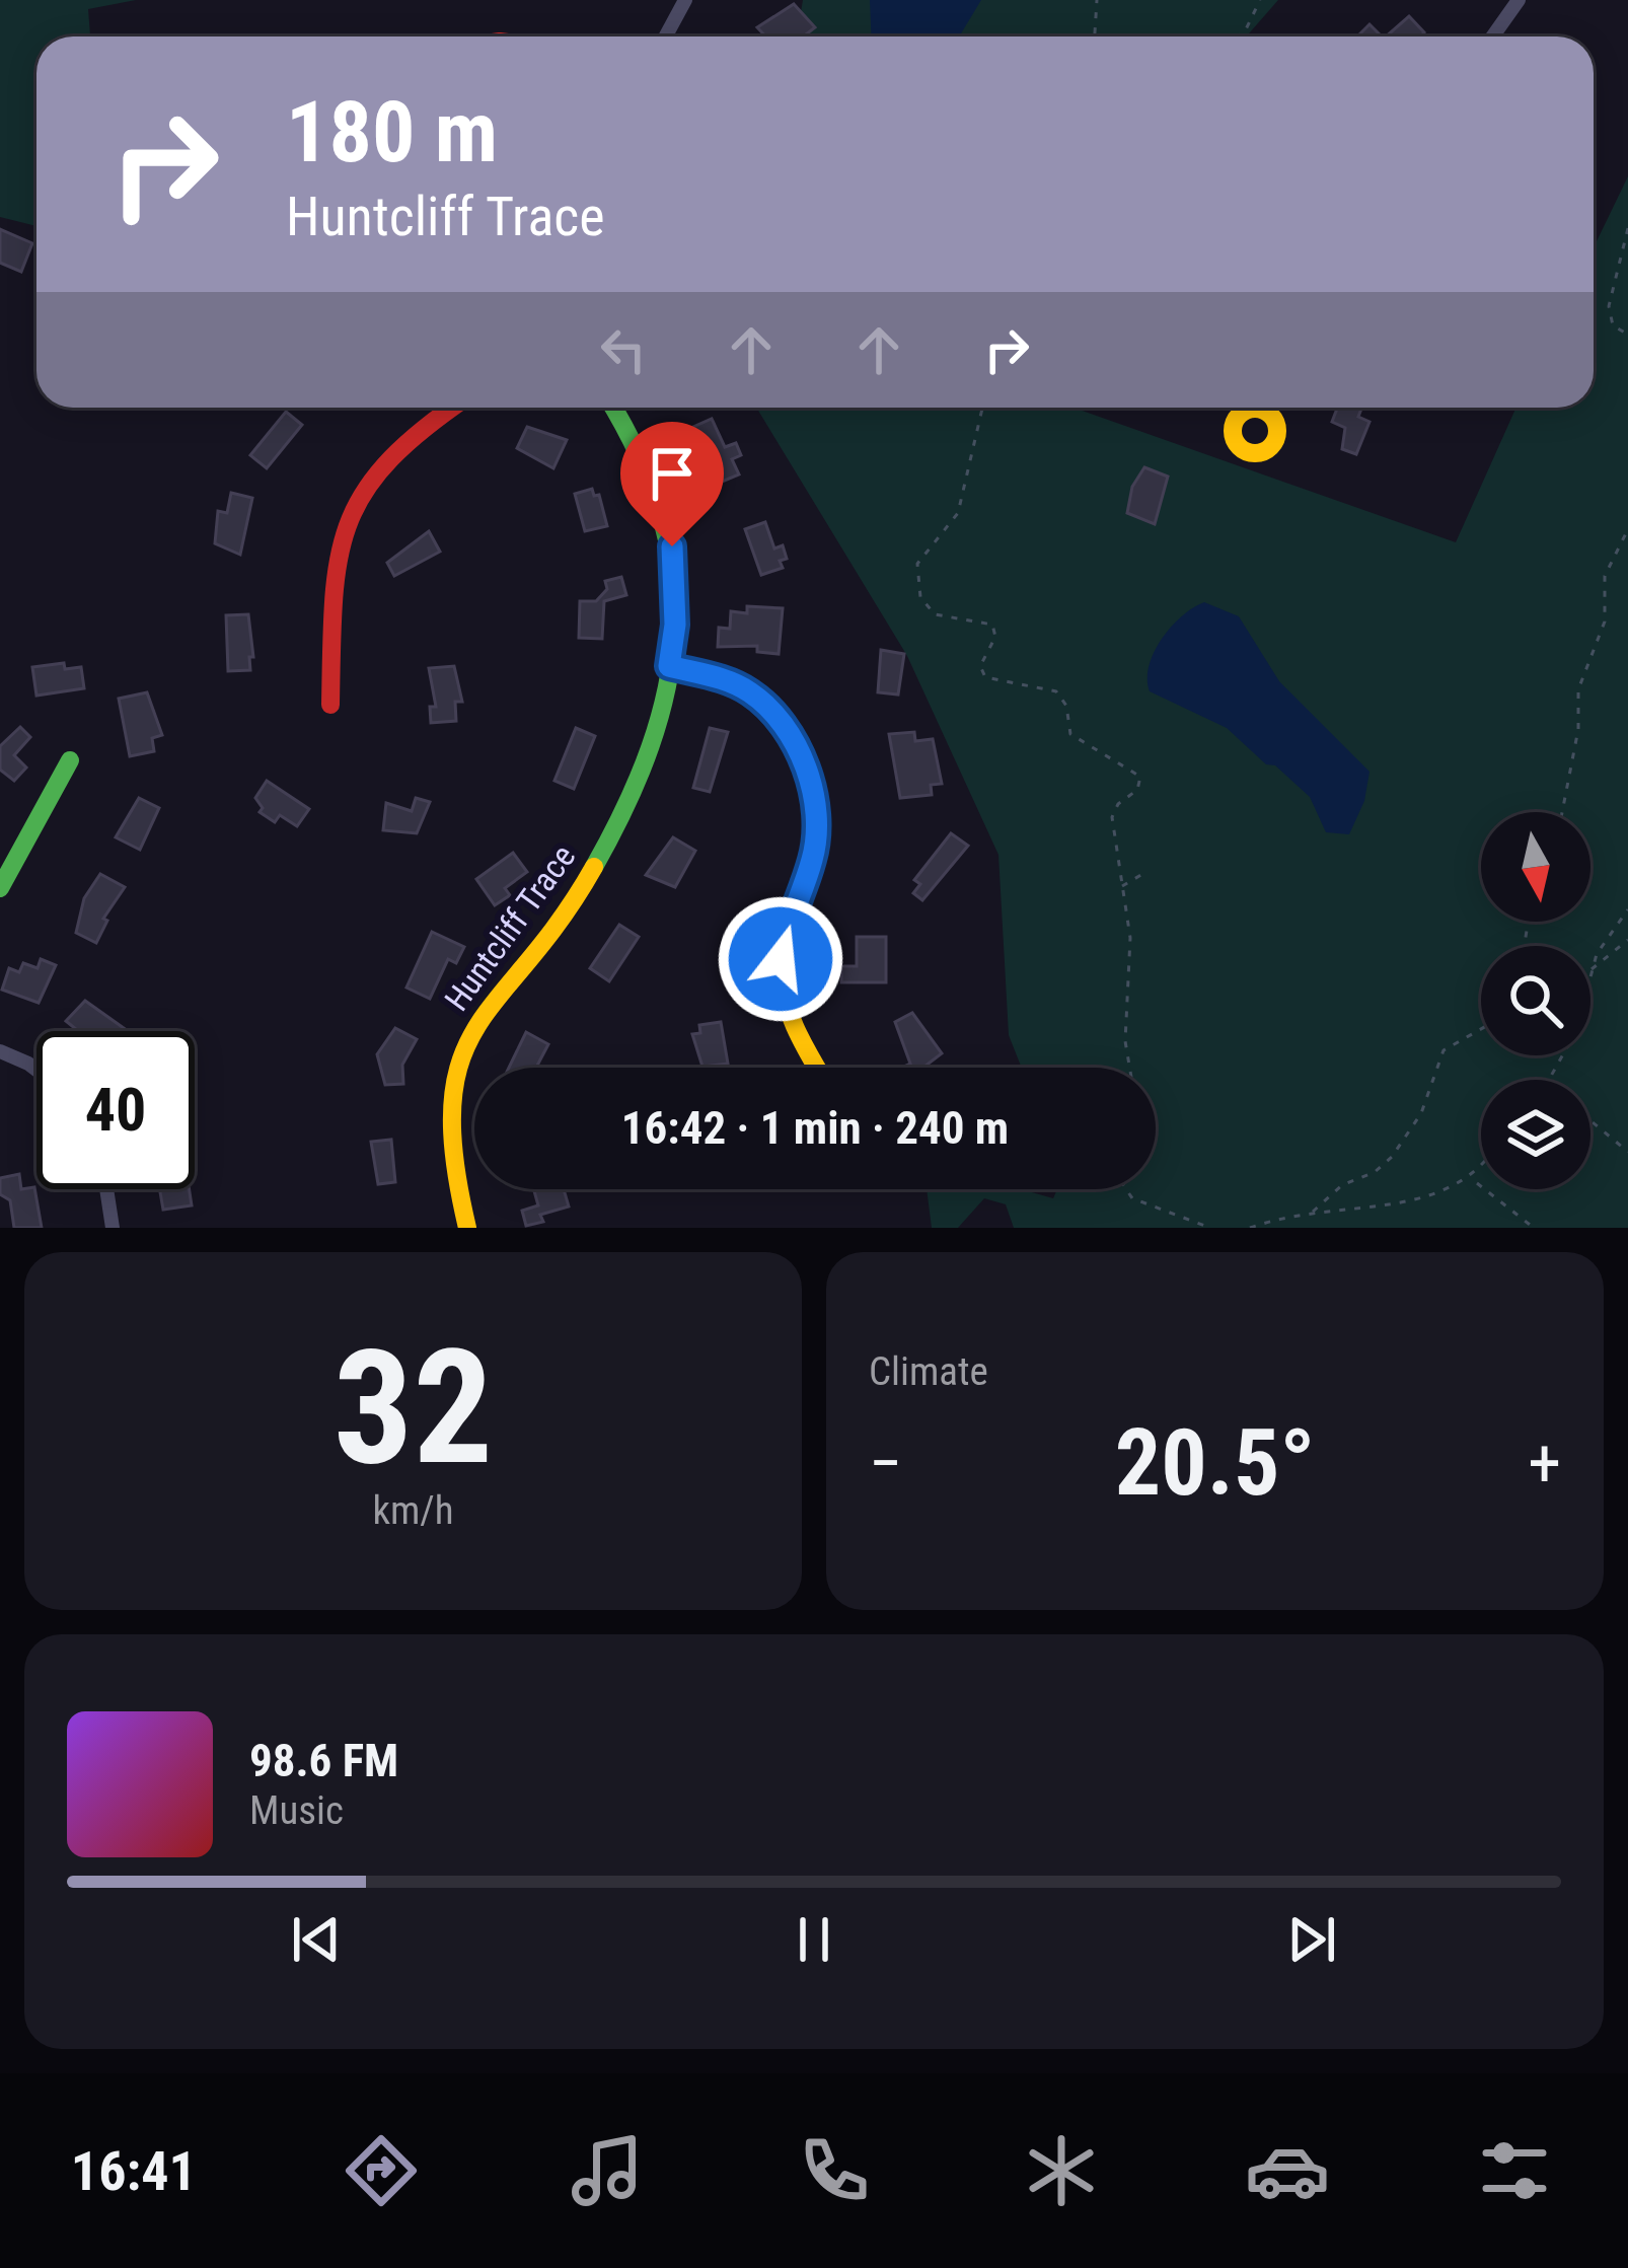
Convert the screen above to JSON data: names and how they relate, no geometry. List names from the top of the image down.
{
  "streets": {
    "street": ["Huntcliff Trace"]
  },
  "north": "bottom",
  "page": {
    "turn": ["180 m", "Huntcliff Trace"],
    "limit": "40",
    "trip": "16:42 · 1 min · 240 m",
    "tile": [
      ["32", "km/h"],
      "Climate"
    ],
    "heat": ["−", "20.5°", "+"],
    "song": ["98.6 FM", "Music"],
    "tabs": "16:41"
  }
}
